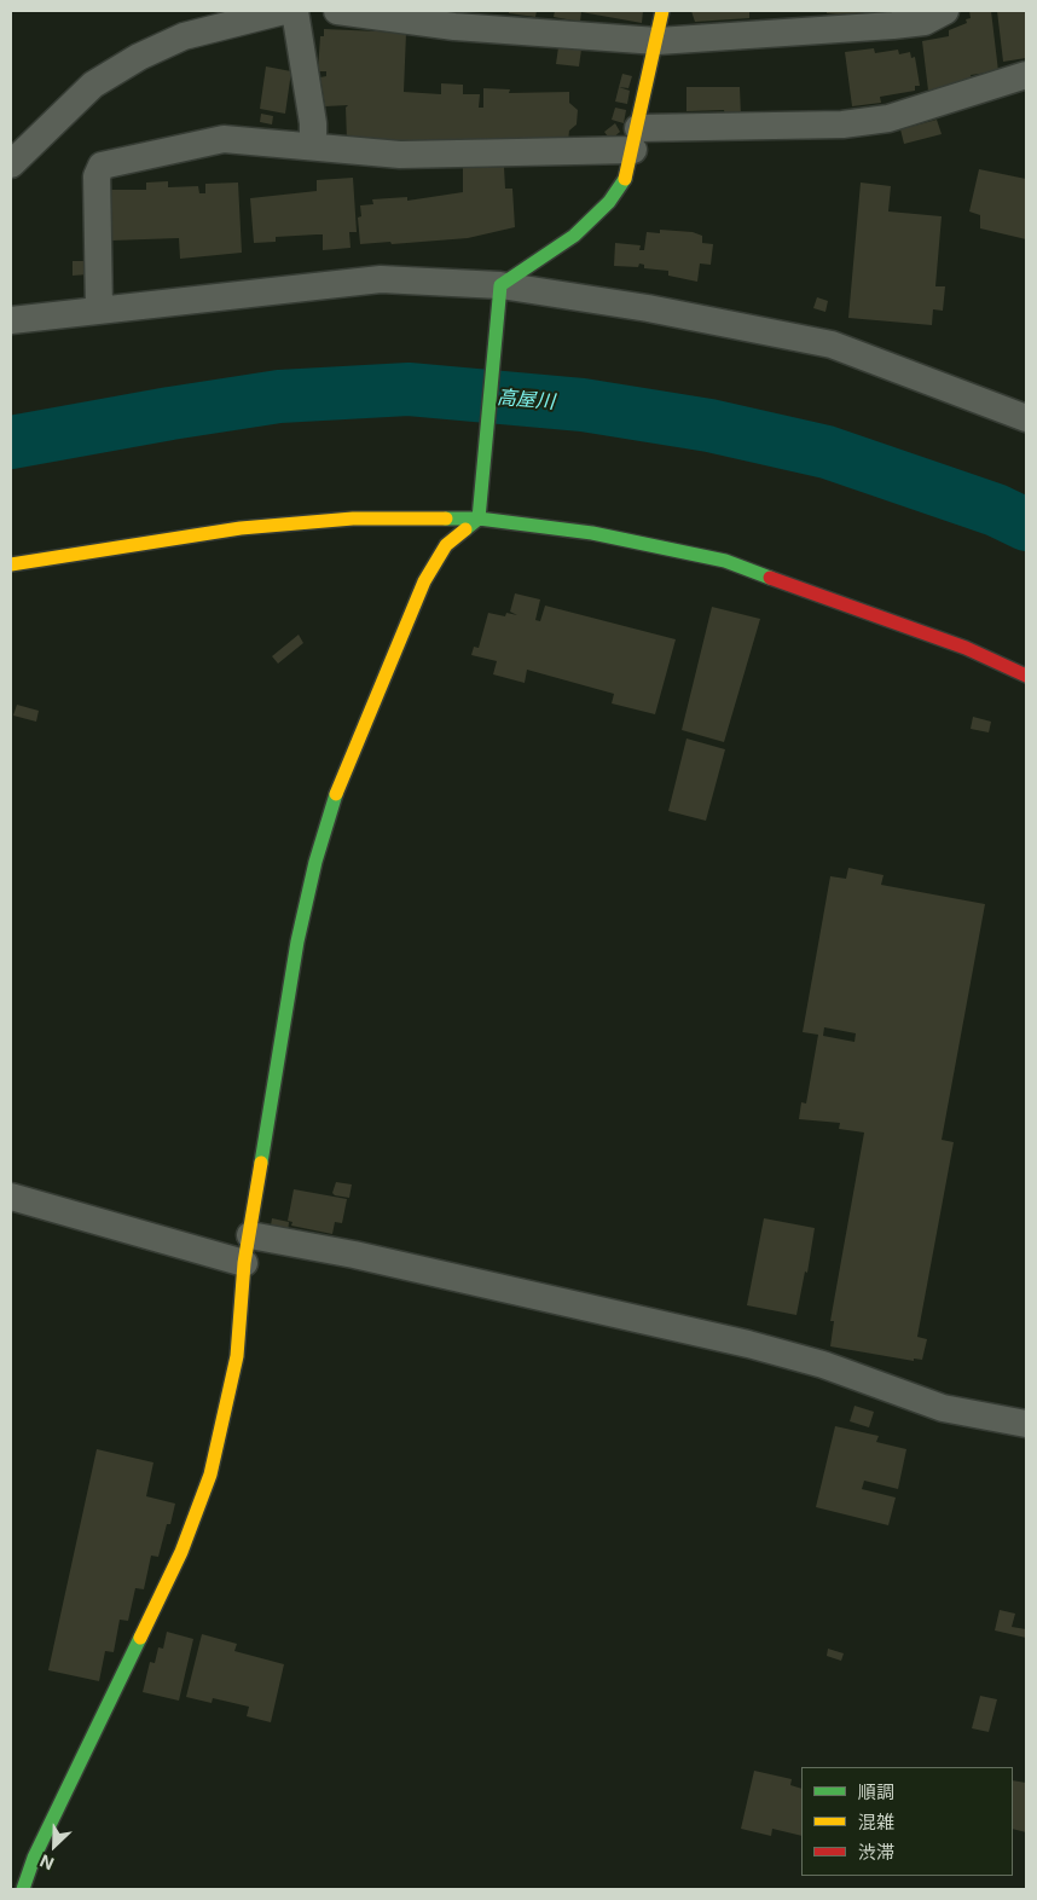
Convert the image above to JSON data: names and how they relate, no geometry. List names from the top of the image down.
{
  "water": ["高屋川"],
  "legend": ["順調", "混雑", "渋滞"],
  "north": "bottom left"
}
